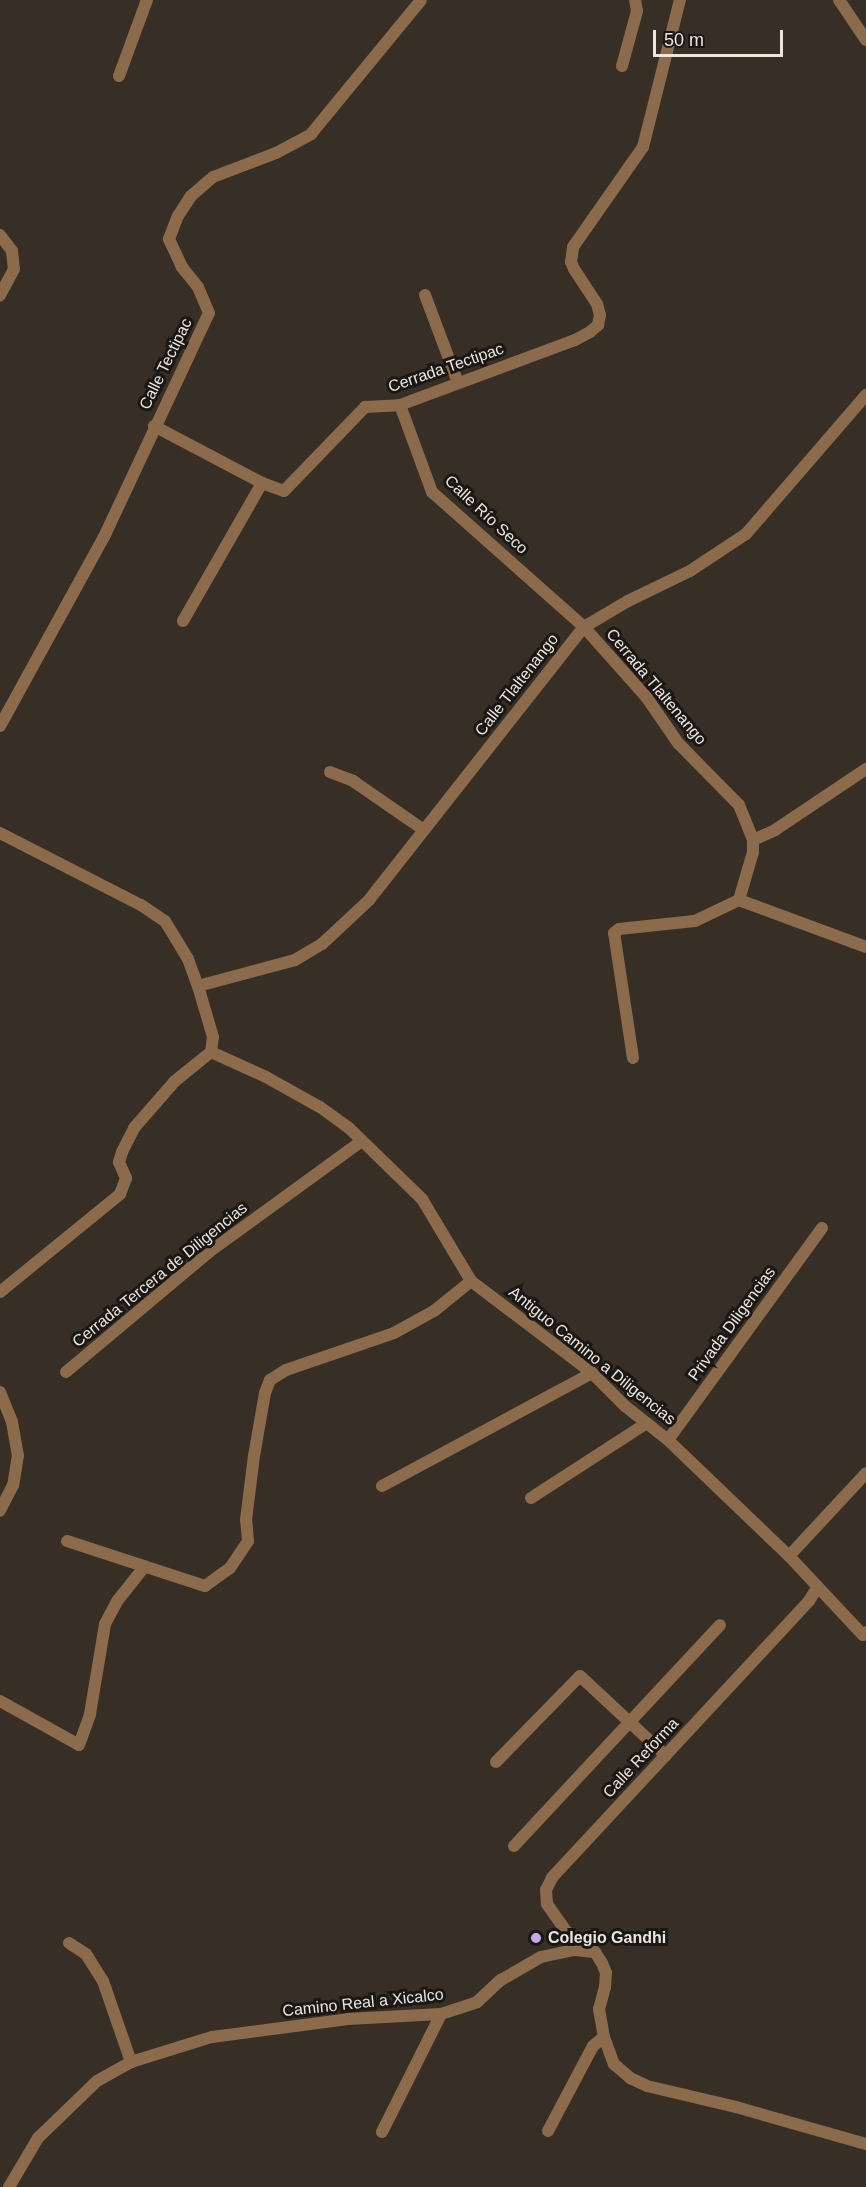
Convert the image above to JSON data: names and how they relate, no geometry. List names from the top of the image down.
{
  "streets": {
    "street": [
      "Calle Tectipac",
      "Cerrada Tectipac",
      "Calle Río Seco",
      "Calle Tlaltenango",
      "Cerrada Tlaltenango",
      "Cerrada Tercera de Diligencias",
      "Privada Diligencias",
      "Antiguo Camino a Diligencias",
      "Calle Reforma",
      "Camino Real a Xicalco"
    ]
  },
  "crossings": [
    ["Calle Tectipac", "Cerrada Tectipac"],
    ["Cerrada Tectipac", "Calle Río Seco"],
    ["Calle Río Seco", "Calle Tlaltenango"],
    ["Calle Río Seco", "Cerrada Tlaltenango"],
    ["Calle Tlaltenango", "Cerrada Tlaltenango"],
    ["Cerrada Tercera de Diligencias", "Antiguo Camino a Diligencias"],
    ["Privada Diligencias", "Antiguo Camino a Diligencias"],
    ["Antiguo Camino a Diligencias", "Calle Reforma"],
    ["Calle Reforma", "Camino Real a Xicalco"]
  ],
  "places": ["Colegio Gandhi"],
  "scale_bar": "50 m"
}
